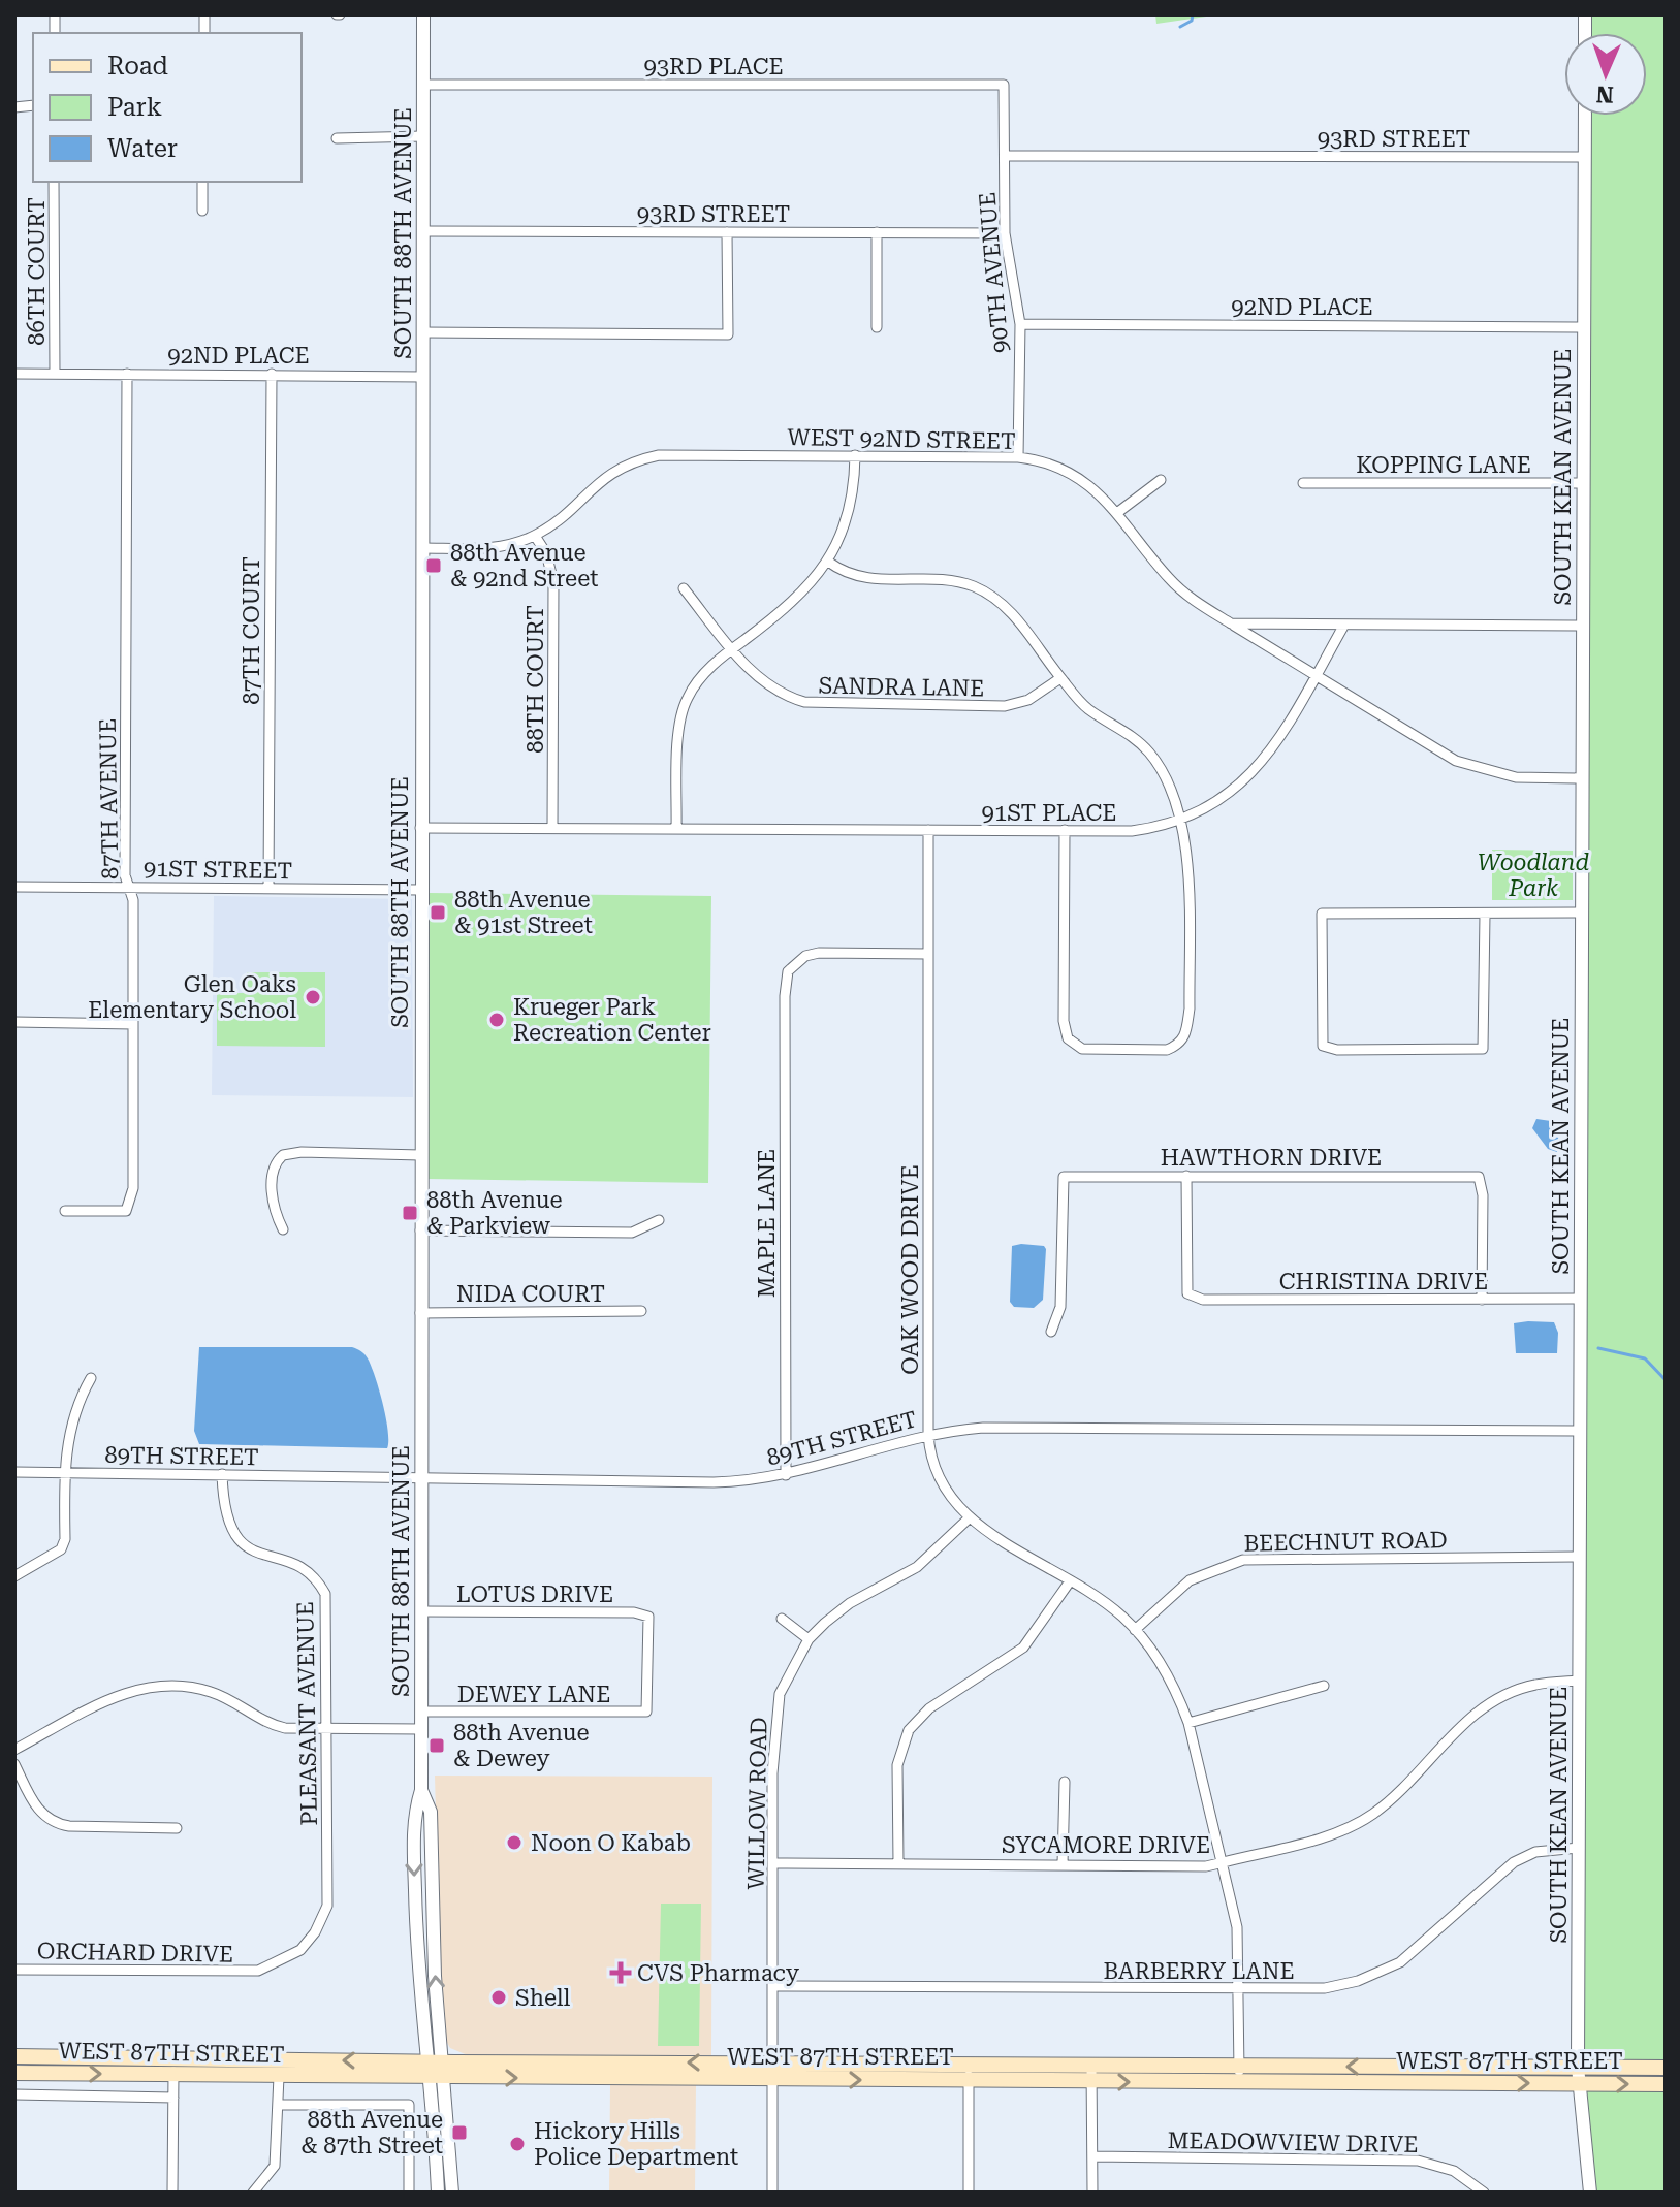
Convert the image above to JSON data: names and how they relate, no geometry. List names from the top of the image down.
{
  "streets": {
    "main road": ["WEST 87TH STREET"],
    "street": [
      "93RD PLACE",
      "93RD STREET",
      "SOUTH 88TH AVENUE",
      "86TH COURT",
      "90TH AVENUE",
      "92ND PLACE",
      "WEST 92ND STREET",
      "KOPPING LANE",
      "SOUTH KEAN AVENUE",
      "87TH COURT",
      "88TH COURT",
      "SANDRA LANE",
      "87TH AVENUE",
      "91ST PLACE",
      "91ST STREET",
      "HAWTHORN DRIVE",
      "MAPLE LANE",
      "OAK WOOD DRIVE",
      "CHRISTINA DRIVE",
      "NIDA COURT",
      "89TH STREET",
      "BEECHNUT ROAD",
      "LOTUS DRIVE",
      "DEWEY LANE",
      "PLEASANT AVENUE",
      "WILLOW ROAD",
      "SYCAMORE DRIVE",
      "ORCHARD DRIVE",
      "BARBERRY LANE",
      "MEADOWVIEW DRIVE"
    ]
  },
  "crossings": [
    ["93RD PLACE", "SOUTH 88TH AVENUE"],
    ["93RD PLACE", "90TH AVENUE"],
    ["93RD STREET", "SOUTH 88TH AVENUE"],
    ["93RD STREET", "90TH AVENUE"],
    ["93RD STREET", "SOUTH KEAN AVENUE"],
    ["SOUTH 88TH AVENUE", "92ND PLACE"],
    ["SOUTH 88TH AVENUE", "WEST 92ND STREET"],
    ["SOUTH 88TH AVENUE", "91ST PLACE"],
    ["SOUTH 88TH AVENUE", "91ST STREET"],
    ["SOUTH 88TH AVENUE", "NIDA COURT"],
    ["SOUTH 88TH AVENUE", "89TH STREET"],
    ["SOUTH 88TH AVENUE", "LOTUS DRIVE"],
    ["SOUTH 88TH AVENUE", "DEWEY LANE"],
    ["SOUTH 88TH AVENUE", "WEST 87TH STREET"],
    ["86TH COURT", "92ND PLACE"],
    ["90TH AVENUE", "92ND PLACE"],
    ["90TH AVENUE", "WEST 92ND STREET"],
    ["92ND PLACE", "SOUTH KEAN AVENUE"],
    ["92ND PLACE", "87TH COURT"],
    ["92ND PLACE", "87TH AVENUE"],
    ["WEST 92ND STREET", "88TH COURT"],
    ["WEST 92ND STREET", "91ST PLACE"],
    ["KOPPING LANE", "SOUTH KEAN AVENUE"],
    ["SOUTH KEAN AVENUE", "CHRISTINA DRIVE"],
    ["SOUTH KEAN AVENUE", "89TH STREET"],
    ["SOUTH KEAN AVENUE", "BEECHNUT ROAD"],
    ["SOUTH KEAN AVENUE", "SYCAMORE DRIVE"],
    ["SOUTH KEAN AVENUE", "BARBERRY LANE"],
    ["SOUTH KEAN AVENUE", "WEST 87TH STREET"],
    ["87TH COURT", "91ST STREET"],
    ["88TH COURT", "91ST PLACE"],
    ["87TH AVENUE", "91ST STREET"],
    ["91ST PLACE", "OAK WOOD DRIVE"],
    ["HAWTHORN DRIVE", "CHRISTINA DRIVE"],
    ["MAPLE LANE", "89TH STREET"],
    ["OAK WOOD DRIVE", "89TH STREET"],
    ["OAK WOOD DRIVE", "BEECHNUT ROAD"],
    ["OAK WOOD DRIVE", "WILLOW ROAD"],
    ["OAK WOOD DRIVE", "SYCAMORE DRIVE"],
    ["OAK WOOD DRIVE", "BARBERRY LANE"],
    ["OAK WOOD DRIVE", "WEST 87TH STREET"],
    ["89TH STREET", "PLEASANT AVENUE"],
    ["LOTUS DRIVE", "DEWEY LANE"],
    ["PLEASANT AVENUE", "ORCHARD DRIVE"],
    ["WILLOW ROAD", "SYCAMORE DRIVE"],
    ["WILLOW ROAD", "BARBERRY LANE"],
    ["WILLOW ROAD", "WEST 87TH STREET"]
  ],
  "parks": ["Woodland Park"],
  "places": {
    "transit": [
      "88th Avenue & 92nd Street",
      "88th Avenue & 91st Street",
      "88th Avenue & Parkview",
      "88th Avenue & Dewey",
      "88th Avenue & 87th Street"
    ],
    "other": [
      "Glen Oaks Elementary School",
      "Krueger Park Recreation Center",
      "Noon O Kabab",
      "Shell",
      "Hickory Hills Police Department"
    ],
    "health": ["CVS Pharmacy"]
  },
  "legend": ["Road", "Park", "Water"],
  "north": "bottom"
}
